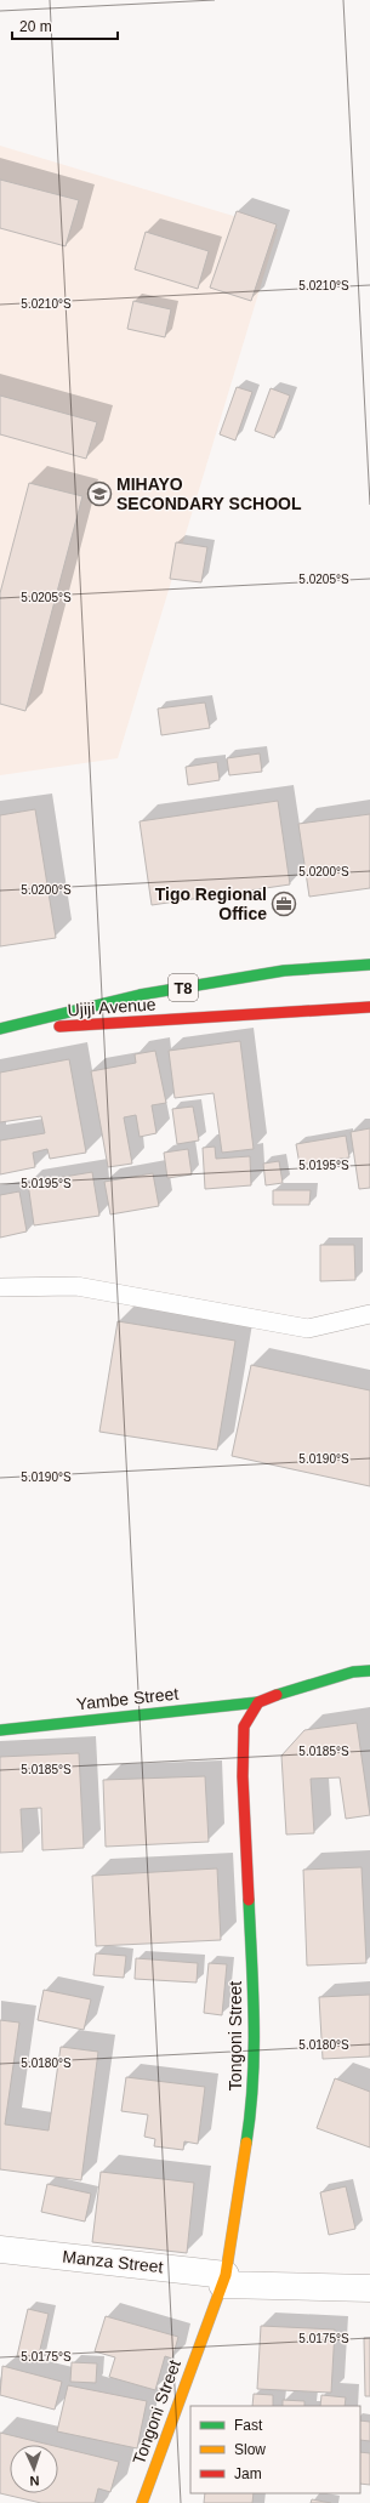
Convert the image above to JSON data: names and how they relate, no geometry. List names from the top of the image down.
{
  "streets": {
    "main road": [
      "T8",
      "Ujiji Avenue",
      "Yambe Street",
      "Tongoni Street"
    ],
    "street": ["Manza Street"]
  },
  "crossings": [
    ["T8", "Ujiji Avenue"],
    ["Yambe Street", "Tongoni Street"],
    ["Tongoni Street", "Manza Street"]
  ],
  "places": {
    "school or university": ["MIHAYO SECONDARY SCHOOL"],
    "office": ["Tigo Regional Office"]
  },
  "legend": ["Fast", "Slow", "Jam"],
  "scale_bar": "20 m",
  "north": "bottom",
  "coordinates": [
    "5.0210°S",
    "5.0205°S",
    "5.0200°S",
    "5.0195°S",
    "5.0190°S",
    "5.0185°S",
    "5.0180°S",
    "5.0175°S"
  ]
}
